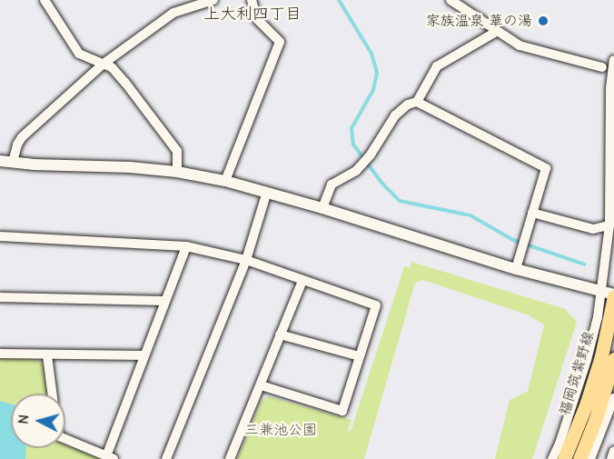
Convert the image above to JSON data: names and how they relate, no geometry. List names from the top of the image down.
{
  "streets": {
    "main road": ["福岡筑紫野線"]
  },
  "districts": ["上大利四丁目"],
  "parks": ["三兼池公園"],
  "places": ["家族温泉 華の湯"],
  "north": "left"
}
